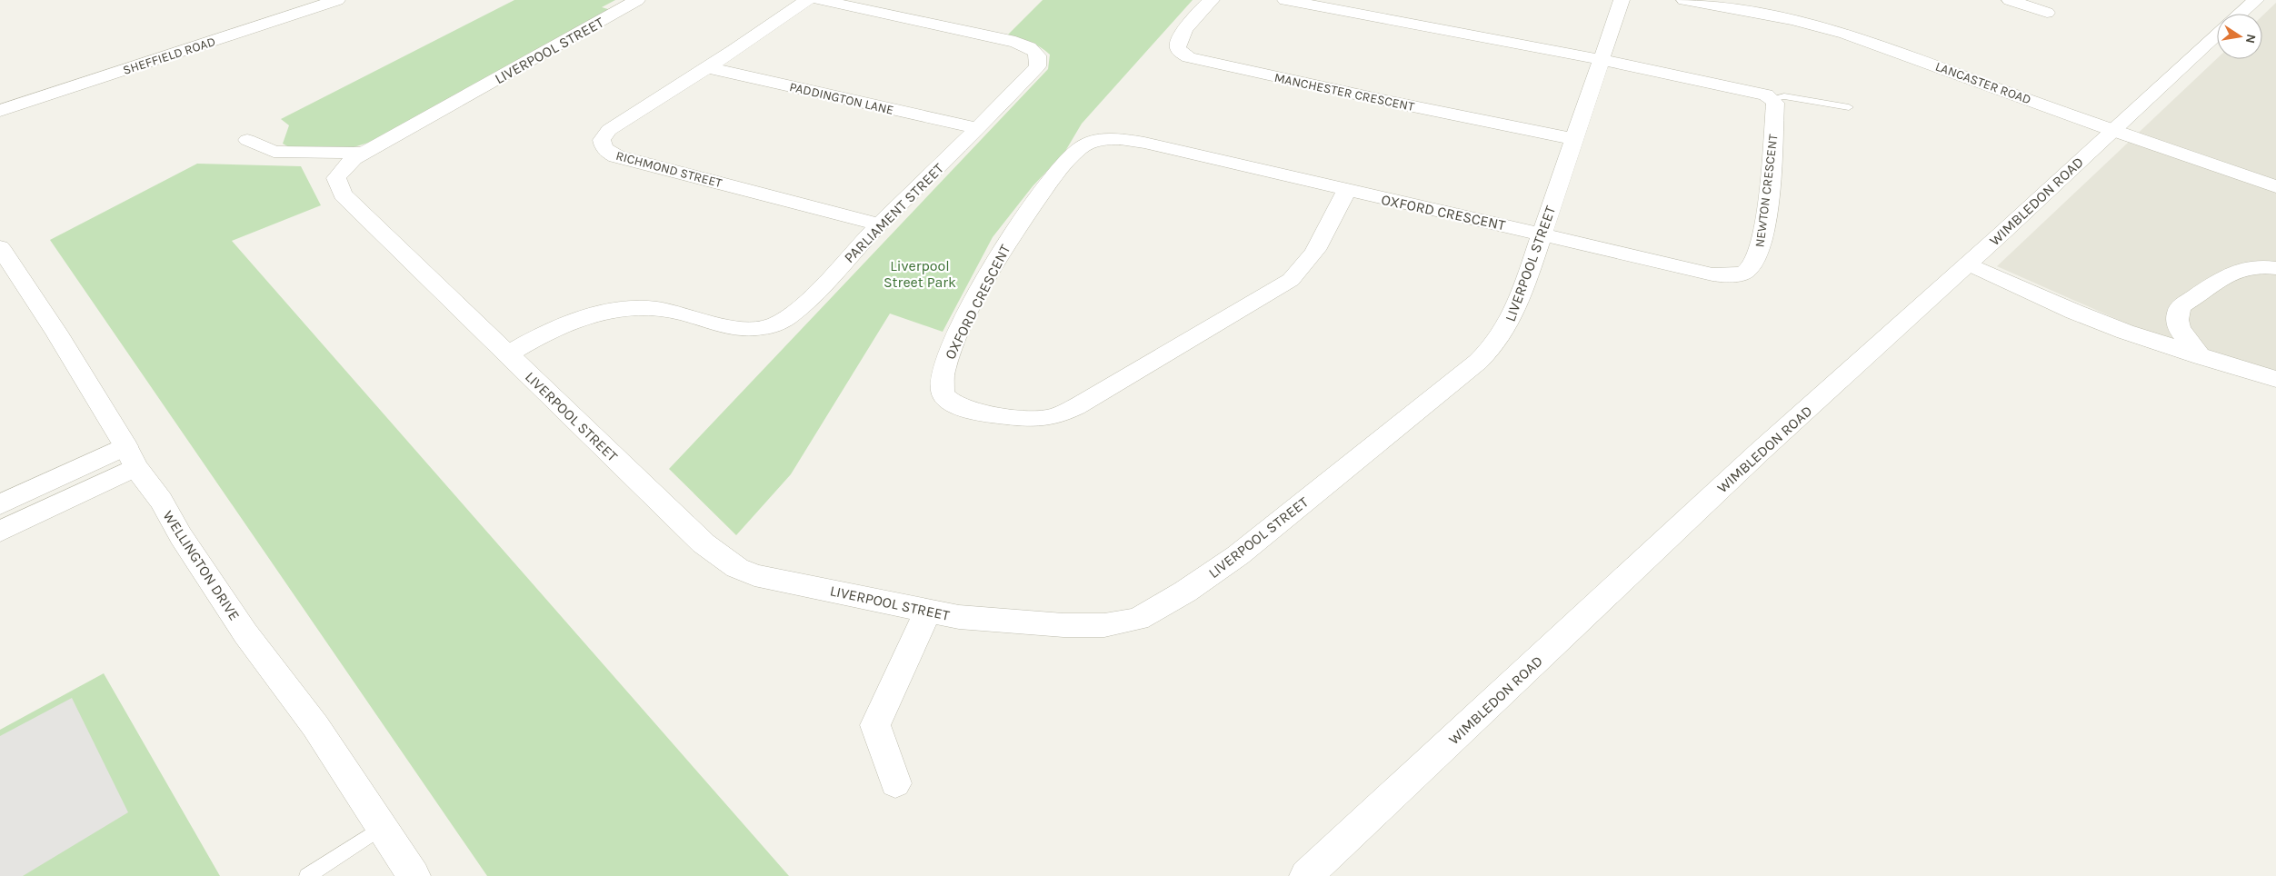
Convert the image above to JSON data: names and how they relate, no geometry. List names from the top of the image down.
{
  "streets": {
    "street": [
      "LIVERPOOL STREET",
      "SHEFFIELD ROAD",
      "LANCASTER ROAD",
      "MANCHESTER CRESCENT",
      "PADDINGTON LANE",
      "RICHMOND STREET",
      "NEWTON CRESCENT",
      "WIMBLEDON ROAD",
      "OXFORD CRESCENT",
      "PARLIAMENT STREET",
      "WELLINGTON DRIVE"
    ]
  },
  "crossings": [
    ["LIVERPOOL STREET", "MANCHESTER CRESCENT"],
    ["LIVERPOOL STREET", "NEWTON CRESCENT"],
    ["LIVERPOOL STREET", "OXFORD CRESCENT"],
    ["LIVERPOOL STREET", "PARLIAMENT STREET"],
    ["LANCASTER ROAD", "WIMBLEDON ROAD"],
    ["PADDINGTON LANE", "RICHMOND STREET"],
    ["PADDINGTON LANE", "PARLIAMENT STREET"],
    ["RICHMOND STREET", "PARLIAMENT STREET"],
    ["NEWTON CRESCENT", "OXFORD CRESCENT"]
  ],
  "parks": ["Liverpool Street Park"],
  "north": "right"
}
